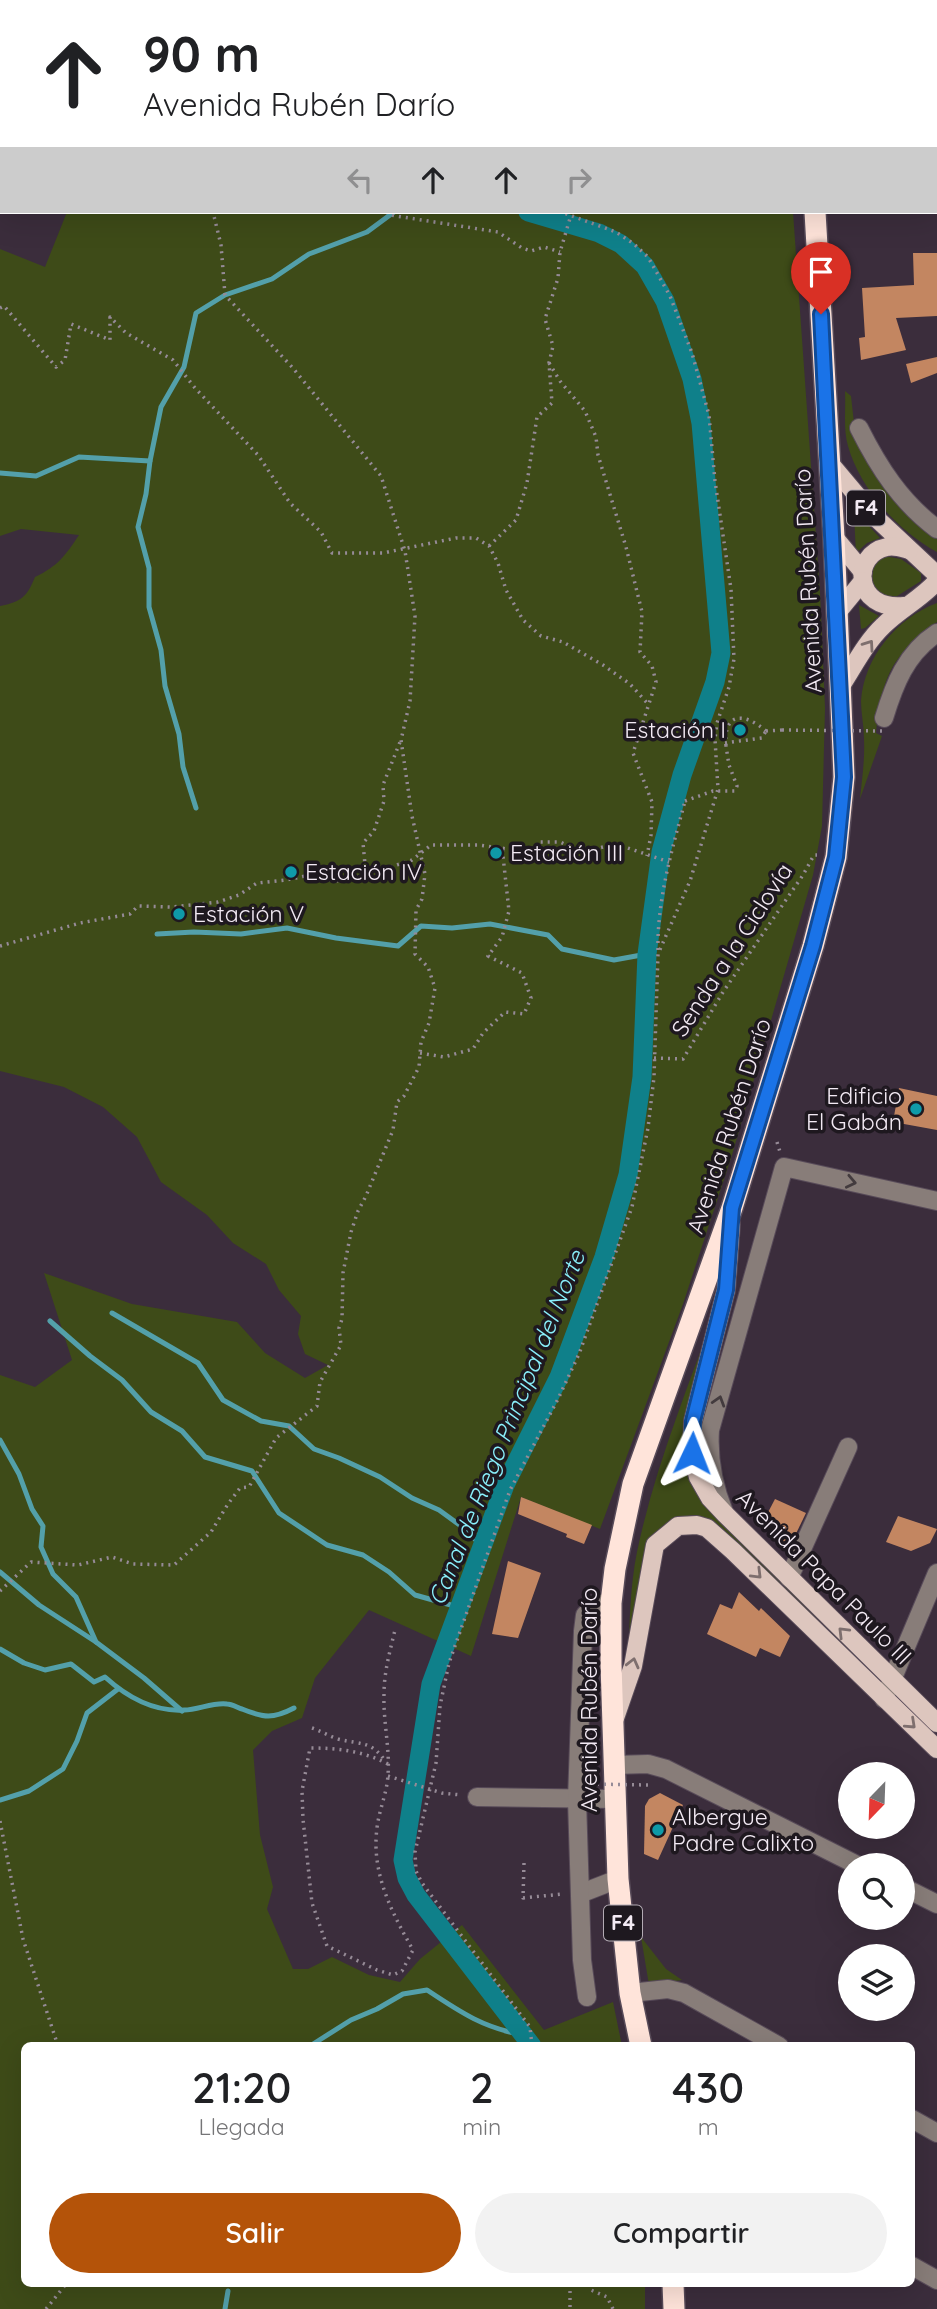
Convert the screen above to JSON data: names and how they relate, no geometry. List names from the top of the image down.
{
  "streets": {
    "highway": ["F4", "Avenida Rubén Darío"],
    "main road": ["Avenida Papa Paulo III"],
    "path": ["Senda a la Ciclovía"]
  },
  "crossings": [
    ["F4", "Avenida Rubén Darío"],
    ["Avenida Rubén Darío", "Senda a la Ciclovía"],
    ["Avenida Rubén Darío", "Avenida Papa Paulo III"]
  ],
  "water": ["Canal de Riego Principal del Norte"],
  "places": [
    "Estación I",
    "Estación III",
    "Estación IV",
    "Estación V",
    "Edificio El Gabán",
    "Albergue Padre Calixto"
  ],
  "north": "bottom left",
  "page": {
    "turn": ["90 m", "Avenida Rubén Darío"],
    "eta": [
      "21:20",
      "Llegada",
      "2",
      "min",
      "430",
      "m"
    ],
    "buttons": ["Salir", "Compartir"]
  }
}
